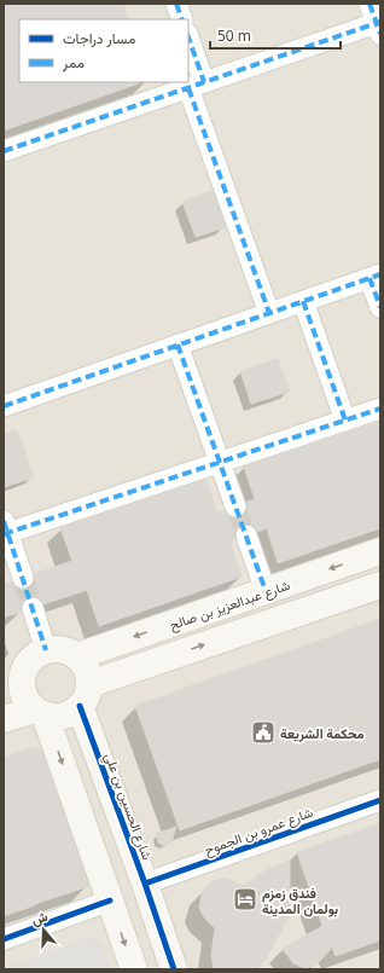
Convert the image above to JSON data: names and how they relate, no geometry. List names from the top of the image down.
{
  "streets": {
    "main road": ["شارع عبدالعزيز بن صالح", "شارع الحسين بن علي"],
    "street": ["شارع عمرو بن الجموح"]
  },
  "crossings": [
    ["شارع عبدالعزيز بن صالح", "شارع الحسين بن علي"],
    ["شارع الحسين بن علي", "شارع عمرو بن الجموح"]
  ],
  "places": {
    "public building": ["محكمة الشريعة"],
    "hotel": ["فندق زمزم بولمان المدينة"]
  },
  "legend": ["مسار دراجات", "ممر"],
  "scale_bar": "50 m",
  "north": "top"
}
